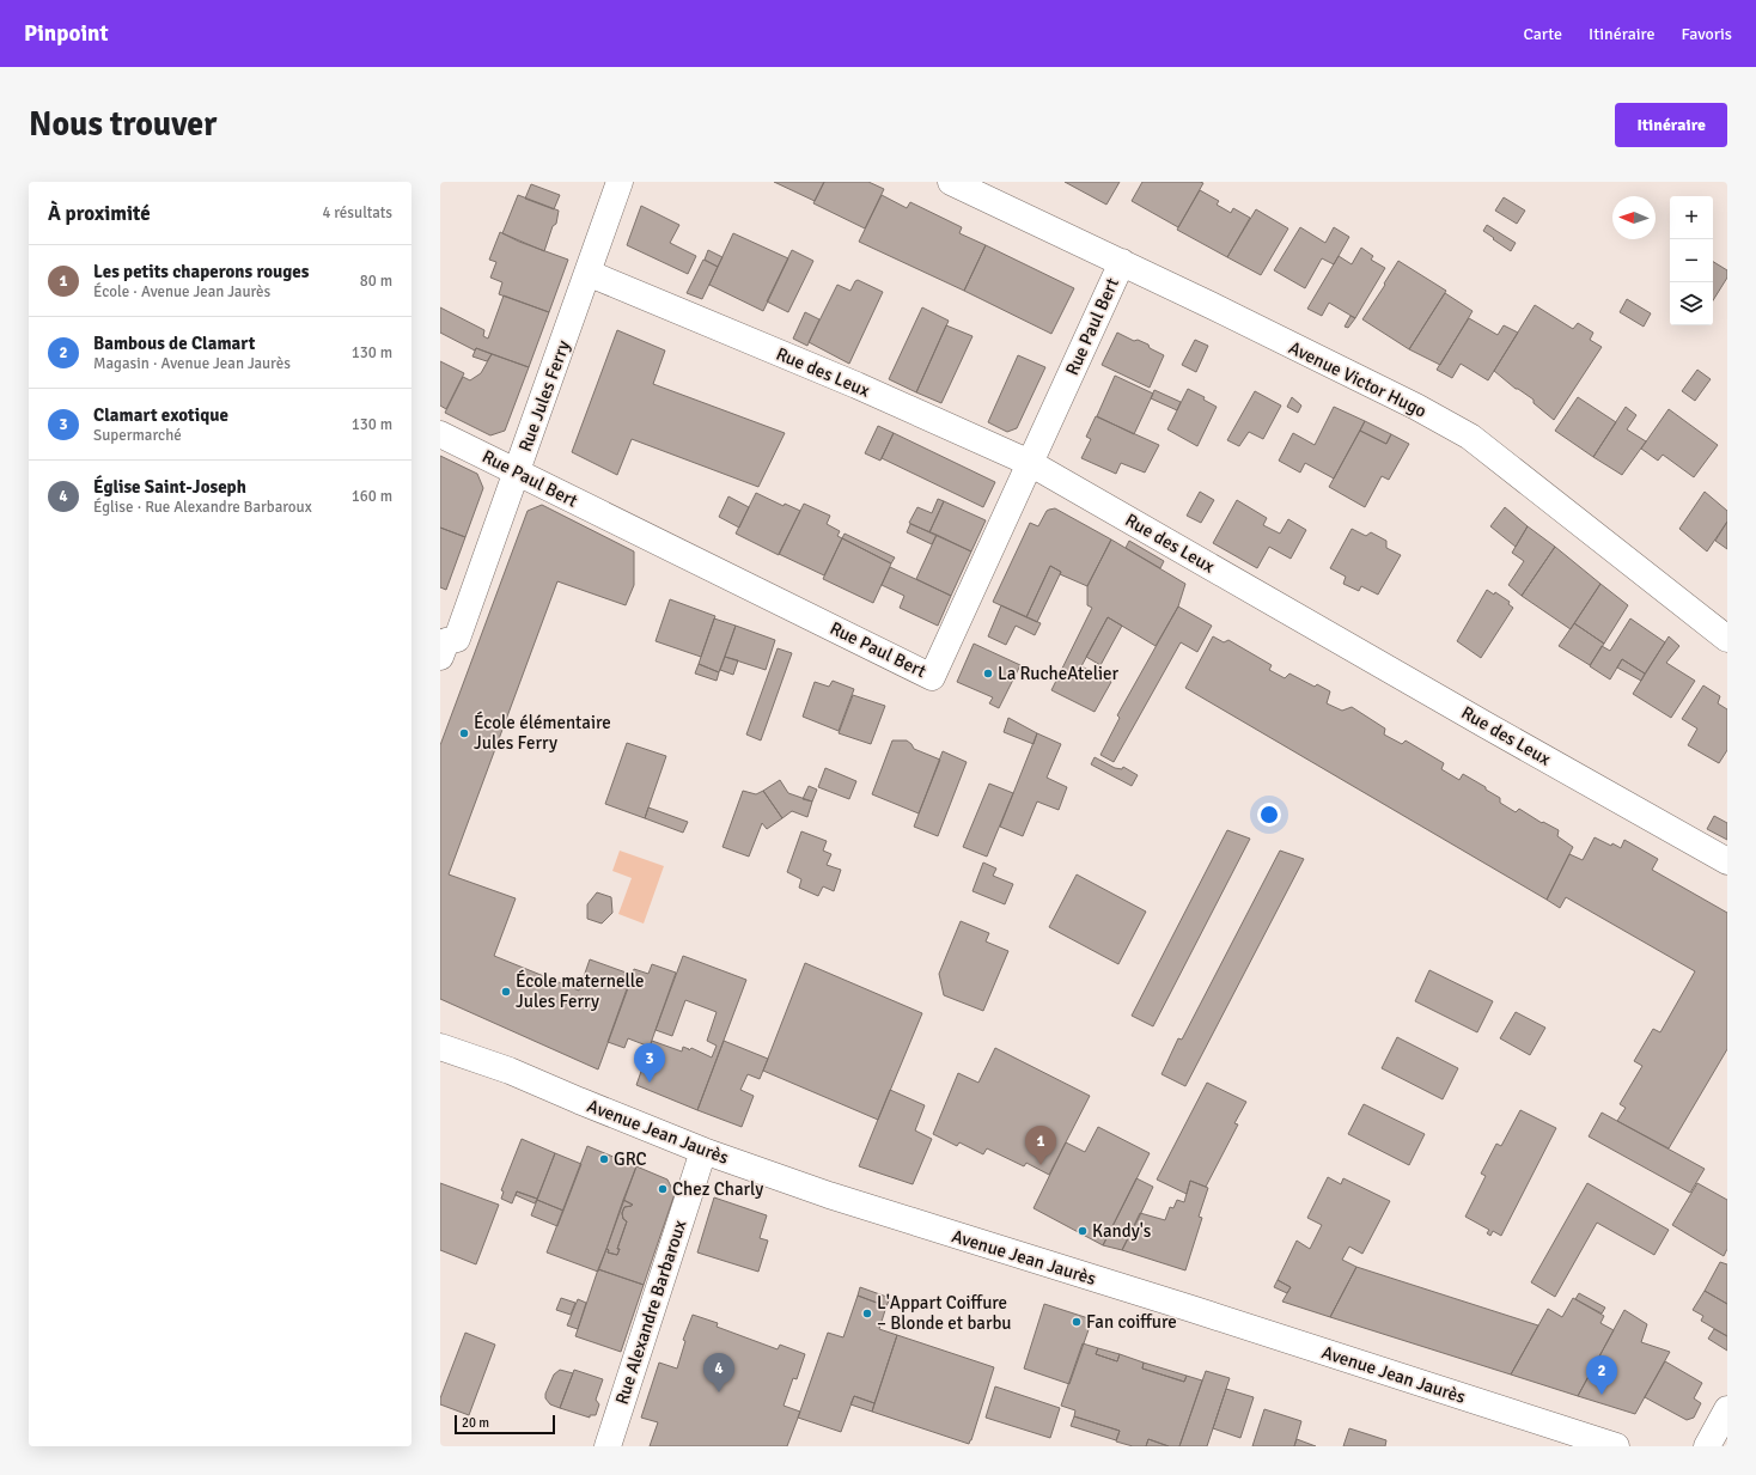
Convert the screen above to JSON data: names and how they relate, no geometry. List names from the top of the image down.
{
  "streets": {
    "street": [
      "Rue Paul Bert",
      "Rue des Leux",
      "Avenue Victor Hugo",
      "Rue Jules Ferry",
      "Avenue Jean Jaurès",
      "Rue Alexandre Barbaroux"
    ]
  },
  "crossings": [
    ["Rue Paul Bert", "Rue des Leux"],
    ["Rue Paul Bert", "Avenue Victor Hugo"],
    ["Rue Paul Bert", "Rue Jules Ferry"],
    ["Rue des Leux", "Rue Jules Ferry"],
    ["Avenue Jean Jaurès", "Rue Alexandre Barbaroux"]
  ],
  "places": [
    "La RucheAtelier",
    "École élémentaire Jules Ferry",
    "École maternelle Jules Ferry",
    "GRC",
    "Chez Charly",
    "Kandy's",
    "L'Appart Coiffure – Blonde et barbu",
    "Fan coiffure"
  ],
  "scale_bar": "20 m",
  "north": "left",
  "page": {
    "header": "Pinpoint",
    "nav": ["Carte", "Itinéraire", "Favoris"],
    "buttons": "Itinéraire",
    "title": "Nous trouver",
    "heading": ["À proximité", "4 résultats"],
    "map_buttons": ["+", "−"],
    "list": [
      {
        "mark": "1",
        "name": "Les petits chaperons rouges",
        "note": "École · Avenue Jean Jaurès",
        "value": "80 m"
      },
      {
        "mark": "2",
        "name": "Bambous de Clamart",
        "note": "Magasin · Avenue Jean Jaurès",
        "value": "130 m"
      },
      {
        "mark": "3",
        "name": "Clamart exotique",
        "note": "Supermarché",
        "value": "130 m"
      },
      {
        "mark": "4",
        "name": "Église Saint-Joseph",
        "note": "Église · Rue Alexandre Barbaroux",
        "value": "160 m"
      }
    ],
    "pins": [
      "3",
      "1",
      "4",
      "2"
    ],
    "scale": "20 m"
  }
}
